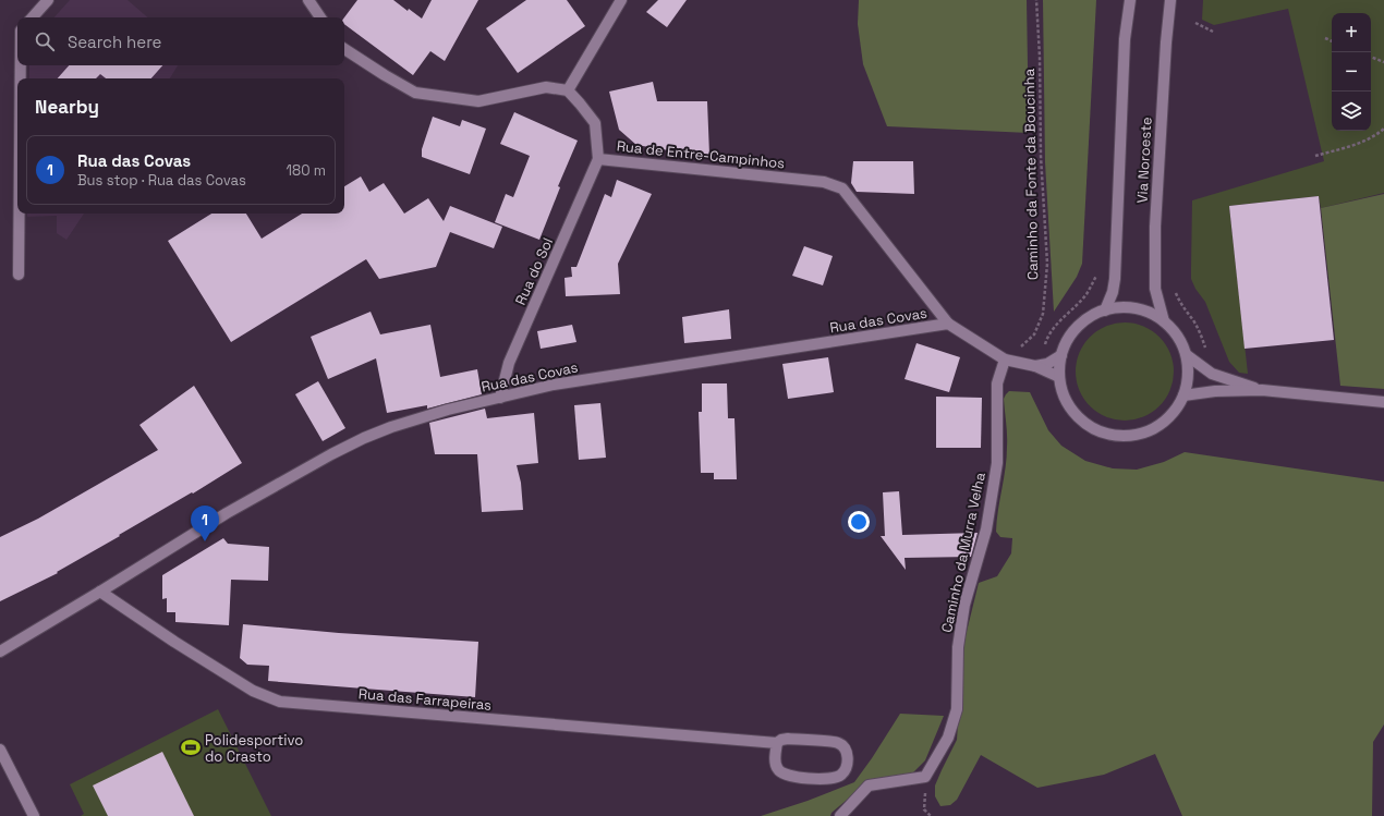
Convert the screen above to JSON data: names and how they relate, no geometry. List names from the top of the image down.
{
  "streets": {
    "street": [
      "Rua de Entre-Campinhos",
      "Via Noroeste",
      "Rua do Sol",
      "Rua das Covas",
      "Caminho da Murra Velha",
      "Rua das Farrapeiras"
    ],
    "path": ["Caminho da Fonte da Boucinha"]
  },
  "crossings": [
    ["Rua de Entre-Campinhos", "Rua do Sol"],
    ["Rua de Entre-Campinhos", "Rua das Covas"],
    ["Via Noroeste", "Rua das Covas"],
    ["Caminho da Fonte da Boucinha", "Rua das Covas"],
    ["Caminho da Fonte da Boucinha", "Caminho da Murra Velha"],
    ["Rua do Sol", "Rua das Covas"],
    ["Rua das Covas", "Caminho da Murra Velha"],
    ["Rua das Covas", "Rua das Farrapeiras"]
  ],
  "places": {
    "sports": ["Polidesportivo do Crasto"]
  },
  "page": {
    "map_buttons": ["+", "−"],
    "search": "Search here",
    "heading": "Nearby",
    "list": [
      {
        "mark": "1",
        "name": "Rua das Covas",
        "note": "Bus stop · Rua das Covas",
        "value": "180 m"
      }
    ],
    "pins": "1"
  }
}
